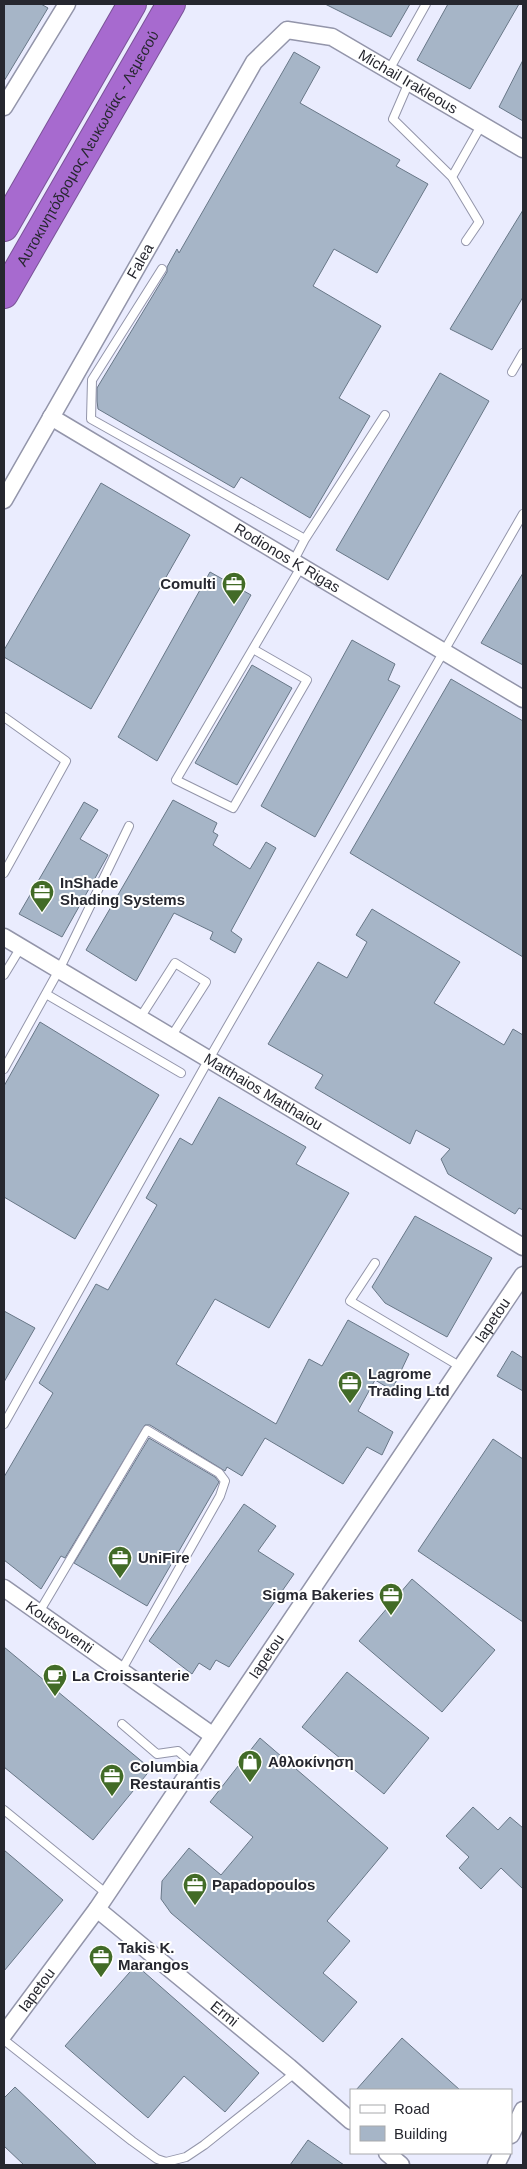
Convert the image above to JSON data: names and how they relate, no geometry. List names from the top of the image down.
{
  "streets": {
    "highway": ["Αυτοκινητόδρομος Λευκωσίας - Λεμεσού"],
    "street": [
      "Michail Irakleous",
      "Falea",
      "Rodionos K Rigas",
      "Matthaios Matthaiou",
      "Iapetou",
      "Koutsoventi",
      "Ermi"
    ]
  },
  "crossings": [
    ["Michail Irakleous", "Falea"],
    ["Falea", "Rodionos K Rigas"],
    ["Iapetou", "Koutsoventi"],
    ["Iapetou", "Ermi"]
  ],
  "places": {
    "office": [
      "Comulti",
      "InShade Shading Systems",
      "Lagrome Trading Ltd",
      "UniFire",
      "Sigma Bakeries",
      "Columbia Restaurantis",
      "Papadopoulos",
      "Takis K. Marangos"
    ],
    "cafe": ["La Croissanterie"],
    "shop": ["Αθλοκίνηση"]
  },
  "legend": ["Road", "Building"]
}
